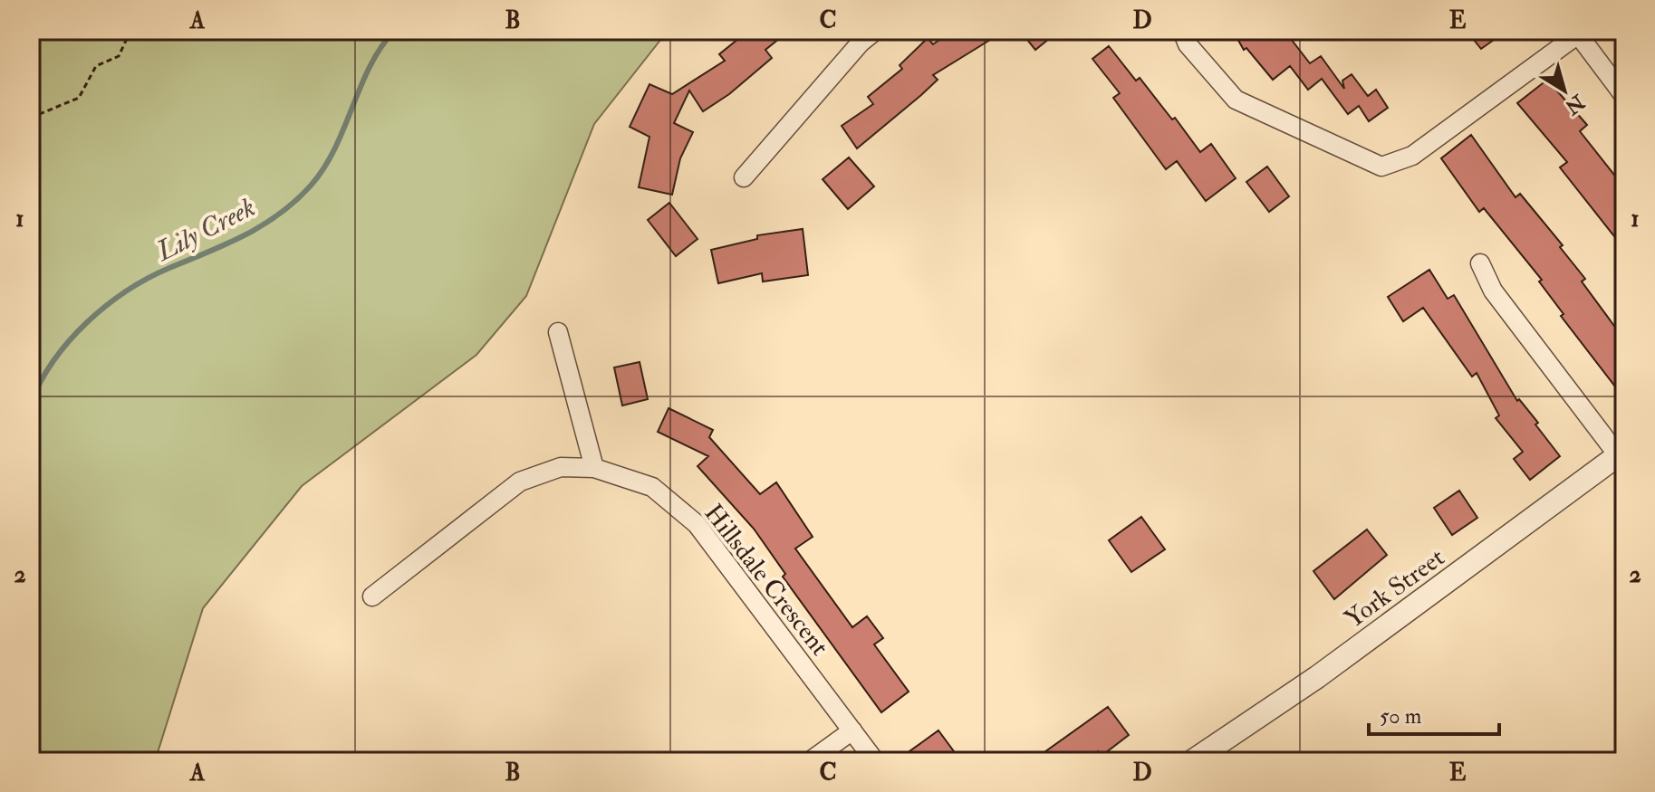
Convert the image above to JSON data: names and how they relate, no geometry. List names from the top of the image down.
{
  "streets": {
    "street": ["Hillsdale Crescent", "York Street"]
  },
  "water": ["Lily Creek"],
  "scale_bar": "50 m",
  "north": "bottom right",
  "grid": {
    "columns": [
      "A",
      "B",
      "C",
      "D",
      "E"
    ],
    "rows": ["1", "2"]
  }
}
